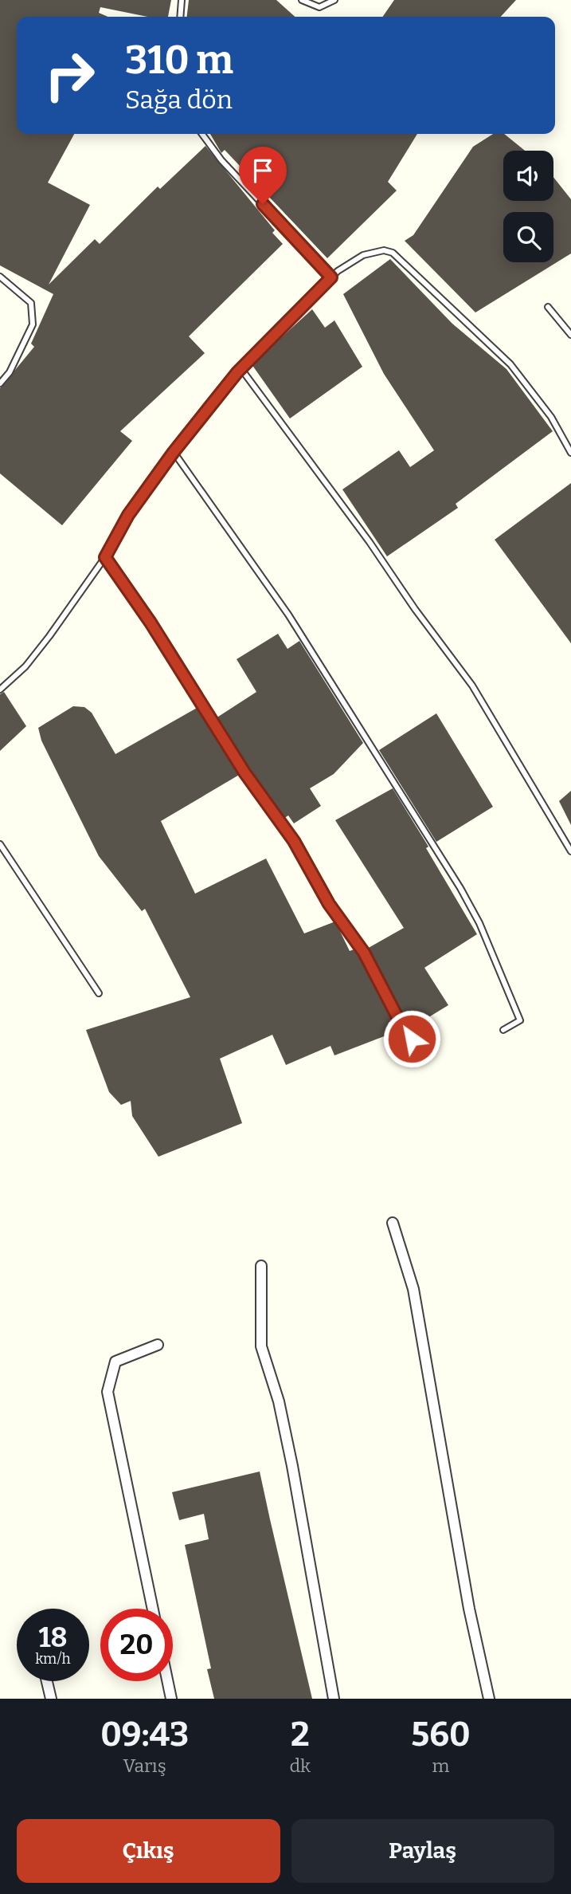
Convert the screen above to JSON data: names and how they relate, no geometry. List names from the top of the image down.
{
  "page": {
    "turn": ["310 m", "Sağa dön"],
    "speed": "18 km/h",
    "limit": "20",
    "eta": [
      "09:43",
      "Varış",
      "2",
      "dk",
      "560",
      "m"
    ],
    "buttons": ["Çıkış", "Paylaş"]
  }
}
